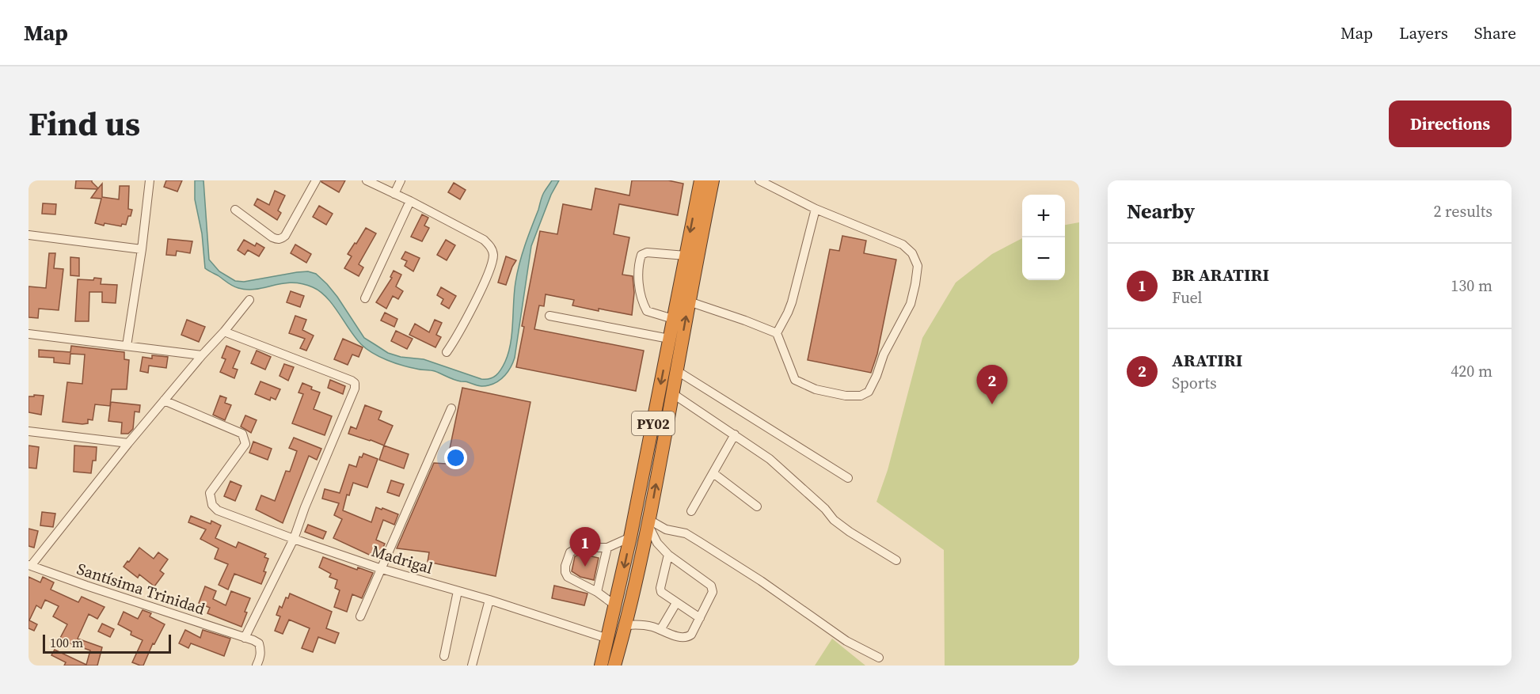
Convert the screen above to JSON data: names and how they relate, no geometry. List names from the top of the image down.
{
  "streets": {
    "highway": ["PY02"],
    "street": ["Madrigal", "Santísima Trinidad"]
  },
  "crossings": [
    ["PY02", "Madrigal"]
  ],
  "scale_bar": "100 m",
  "page": {
    "header": "Map",
    "nav": ["Map", "Layers", "Share"],
    "title": "Find us",
    "buttons": "Directions",
    "heading": ["Nearby", "2 results"],
    "map_buttons": ["+", "−"],
    "list": [
      {
        "mark": "1",
        "name": "BR ARATIRI",
        "note": "Fuel",
        "value": "130 m"
      },
      {
        "mark": "2",
        "name": "ARATIRI",
        "note": "Sports",
        "value": "420 m"
      }
    ],
    "pins": ["2", "1"],
    "scale": "100 m"
  }
}
